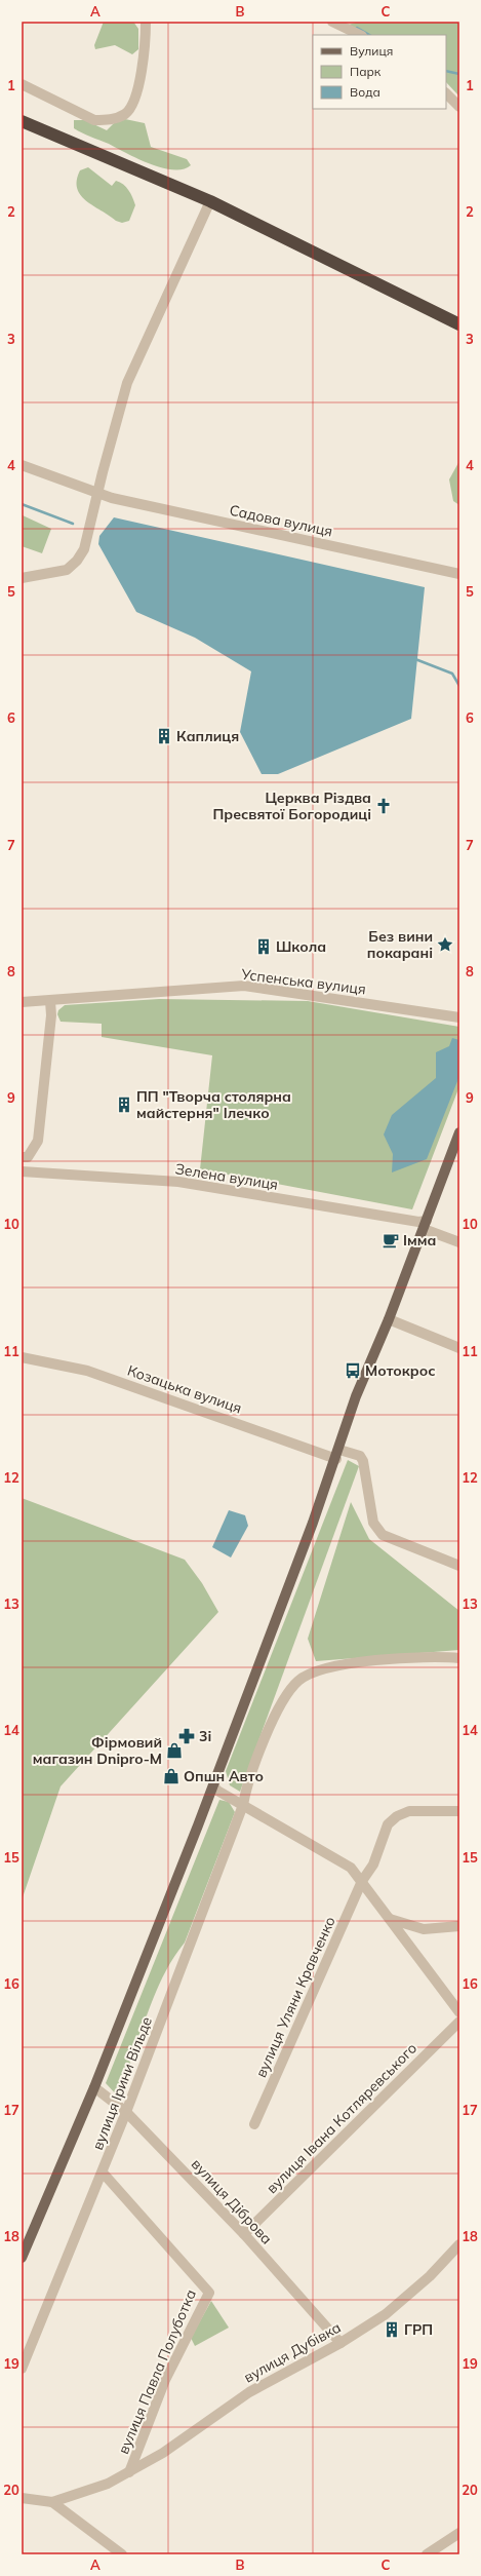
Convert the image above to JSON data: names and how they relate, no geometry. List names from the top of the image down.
{
  "streets": {
    "street": [
      "Садова вулиця",
      "Успенська вулиця",
      "Зелена вулиця",
      "Козацька вулиця",
      "вулиця Уляни Кравченко",
      "вулиця Ірини Вільде",
      "вулиця Івана Котляревського",
      "вулиця Діброва",
      "вулиця Дубівка",
      "вулиця Павла Полуботка"
    ]
  },
  "crossings": [
    ["вулиця Ірини Вільде", "вулиця Діброва"],
    ["вулиця Ірини Вільде", "вулиця Павла Полуботка"],
    ["вулиця Івана Котляревського", "вулиця Діброва"],
    ["вулиця Діброва", "вулиця Дубівка"],
    ["вулиця Дубівка", "вулиця Павла Полуботка"]
  ],
  "places": {
    "building": [
      "Каплиця",
      "Школа",
      "ПП \"Творча столярна майстерня\" Ілечко",
      "ГРП"
    ],
    "church": ["Церква Різдва Пресвятої Богородиці"],
    "place": ["Без вини покарані"],
    "cafe": ["Імма"],
    "bus stop": ["Мотокрос"],
    "pharmacy": ["3і"],
    "shop": ["Фірмовий магазин Dnipro-M", "Опшн Авто"]
  },
  "legend": ["Вулиця", "Парк", "Вода"],
  "grid": {
    "columns": ["A", "B", "C"],
    "rows": [
      "1",
      "2",
      "3",
      "4",
      "5",
      "6",
      "7",
      "8",
      "9",
      "10",
      "11",
      "12",
      "13",
      "14",
      "15",
      "16",
      "17",
      "18",
      "19",
      "20"
    ]
  }
}
